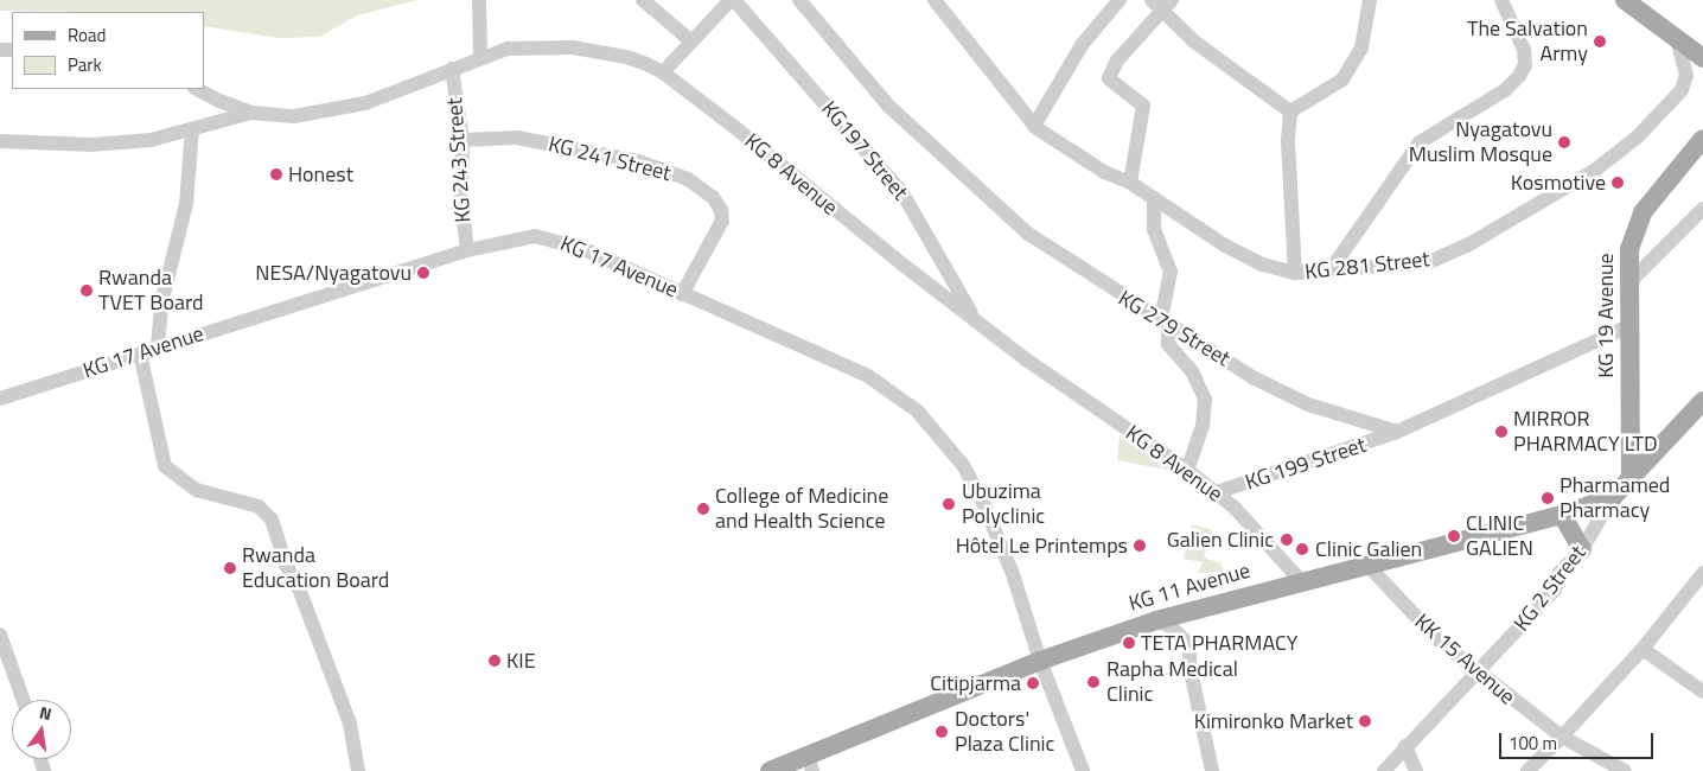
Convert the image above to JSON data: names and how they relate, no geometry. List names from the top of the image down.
{
  "streets": {
    "main road": ["KG 19 Avenue", "KG 11 Avenue"],
    "street": [
      "KG197 Street",
      "KG 241 Street",
      "KG 243 Street",
      "KG 8 Avenue",
      "KG 281 Street",
      "KG 17 Avenue",
      "KG 279 Street",
      "KG 199 Street",
      "KG 2 Street",
      "KK 15 Avenue"
    ]
  },
  "crossings": [
    ["KG197 Street", "KG 8 Avenue"],
    ["KG 241 Street", "KG 243 Street"],
    ["KG 241 Street", "KG 17 Avenue"],
    ["KG 243 Street", "KG 8 Avenue"],
    ["KG 243 Street", "KG 17 Avenue"],
    ["KG 8 Avenue", "KG 199 Street"],
    ["KG 8 Avenue", "KG 11 Avenue"],
    ["KG 17 Avenue", "KG 11 Avenue"],
    ["KG 19 Avenue", "KG 11 Avenue"],
    ["KG 279 Street", "KG 199 Street"],
    ["KG 11 Avenue", "KG 2 Street"],
    ["KG 11 Avenue", "KK 15 Avenue"],
    ["KG 2 Street", "KK 15 Avenue"]
  ],
  "places": [
    "The Salvation Army",
    "Nyagatovu Muslim Mosque",
    "Honest",
    "Kosmotive",
    "NESA/Nyagatovu",
    "Rwanda TVET Board",
    "MIRROR PHARMACY LTD",
    "Pharmamed Pharmacy",
    "Ubuzima Polyclinic",
    "College of Medicine and Health Science",
    "CLINIC GALIEN",
    "Galien Clinic",
    "Hôtel Le Printemps",
    "Clinic Galien",
    "Rwanda Education Board",
    "TETA PHARMACY",
    "KIE",
    "Rapha Medical Clinic",
    "Citipjarma",
    "Kimironko Market",
    "Doctors' Plaza Clinic"
  ],
  "legend": ["Road", "Park"],
  "scale_bar": "100 m",
  "north": "top"
}
